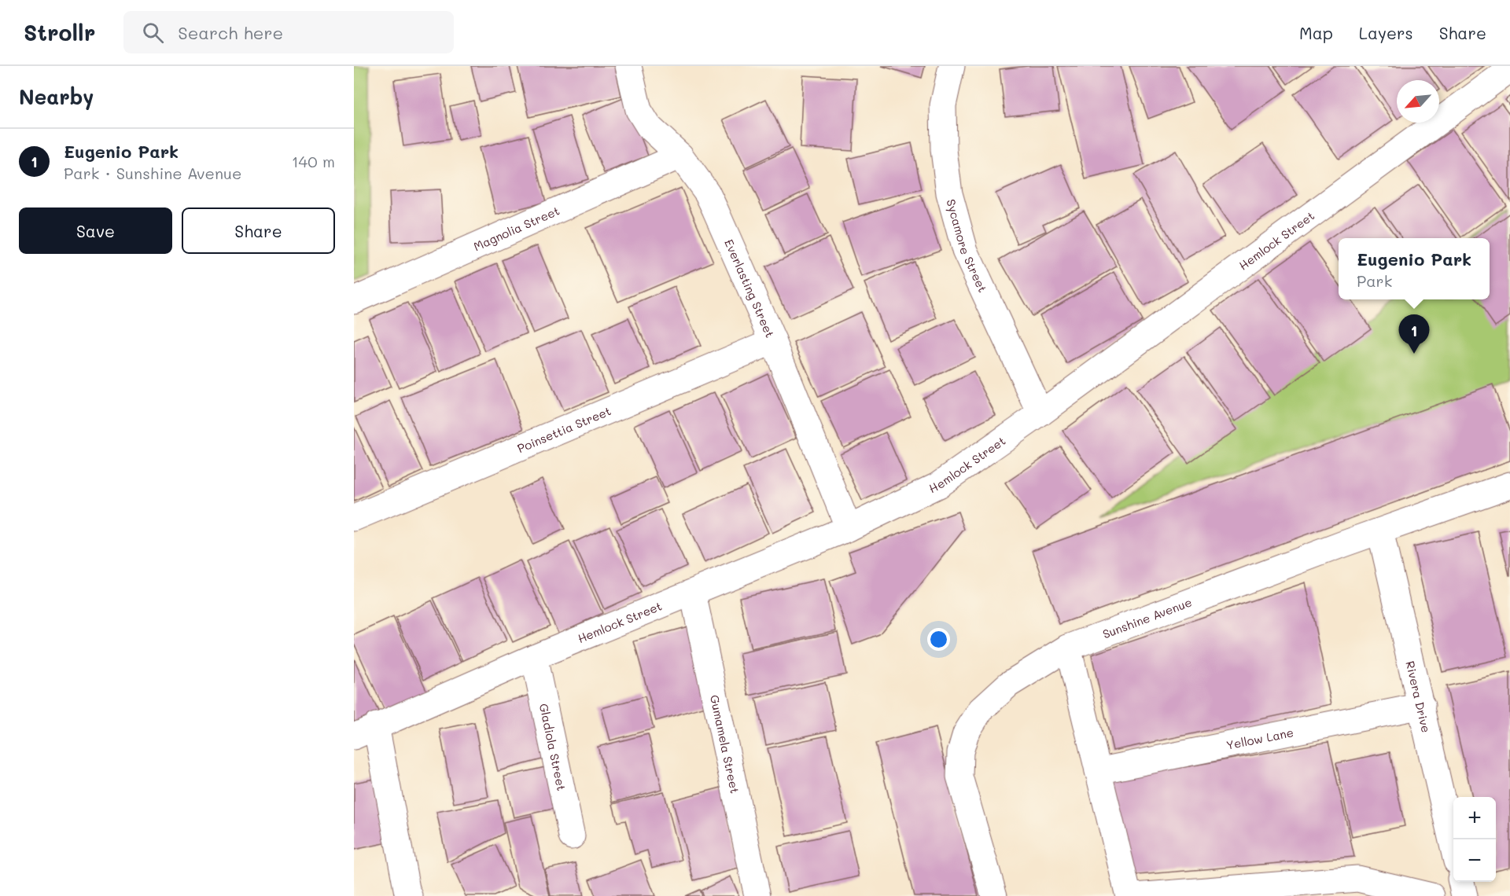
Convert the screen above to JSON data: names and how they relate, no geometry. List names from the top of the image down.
{
  "streets": {
    "street": [
      "Magnolia Street",
      "Hemlock Street",
      "Sycamore Street",
      "Everlasting Street",
      "Poinsettia Street",
      "Sunshine Avenue",
      "Rivera Drive",
      "Yellow Lane",
      "Gumamela Street",
      "Gladiola Street"
    ]
  },
  "crossings": [
    ["Magnolia Street", "Everlasting Street"],
    ["Hemlock Street", "Sycamore Street"],
    ["Hemlock Street", "Everlasting Street"],
    ["Hemlock Street", "Gumamela Street"],
    ["Hemlock Street", "Gladiola Street"],
    ["Everlasting Street", "Poinsettia Street"],
    ["Sunshine Avenue", "Rivera Drive"],
    ["Rivera Drive", "Yellow Lane"]
  ],
  "north": "bottom left",
  "page": {
    "header": "Strollr",
    "search": "Search here",
    "nav": ["Map", "Layers", "Share"],
    "heading": "Nearby",
    "list": [
      {
        "mark": "1",
        "name": "Eugenio Park",
        "note": "Park · Sunshine Avenue",
        "value": "140 m"
      }
    ],
    "buttons": ["Save", "Share"],
    "popup": ["Eugenio Park", "Park"],
    "pins": "1",
    "map_buttons": ["+", "−"]
  }
}
